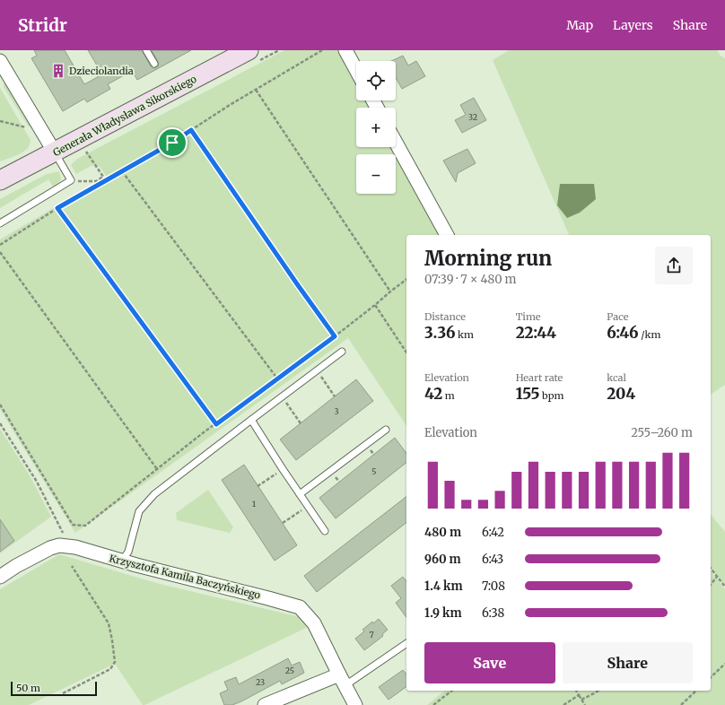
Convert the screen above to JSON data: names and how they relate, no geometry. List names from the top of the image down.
{
  "streets": {
    "main road": ["Generała Władysława Sikorskiego"],
    "street": ["Krzysztofa Kamila Baczyńskiego"]
  },
  "places": {
    "building": ["Dzieciolandia"]
  },
  "house_numbers": [
    "32",
    "3",
    "5",
    "1",
    "7",
    "25",
    "23"
  ],
  "scale_bar": "50 m",
  "page": {
    "header": "Stridr",
    "nav": ["Map", "Layers", "Share"],
    "map_buttons": ["+", "−"],
    "heading": ["Morning run", "07:39 · 7 × 480 m"],
    "stats": [
      ["Distance", "3.36 km"],
      ["Time", "22:44"],
      ["Pace", "6:46 /km"],
      ["Elevation", "42 m"],
      ["Heart rate", "155 bpm"],
      ["kcal", "204"]
    ],
    "chart": ["Elevation", "255–260 m"],
    "list": [
      {
        "name": "480 m",
        "note": "6:42"
      },
      {
        "name": "960 m",
        "note": "6:43"
      },
      {
        "name": "1.4 km",
        "note": "7:08"
      },
      {
        "name": "1.9 km",
        "note": "6:38"
      }
    ],
    "buttons": ["Save", "Share"],
    "scale": "50 m"
  }
}
